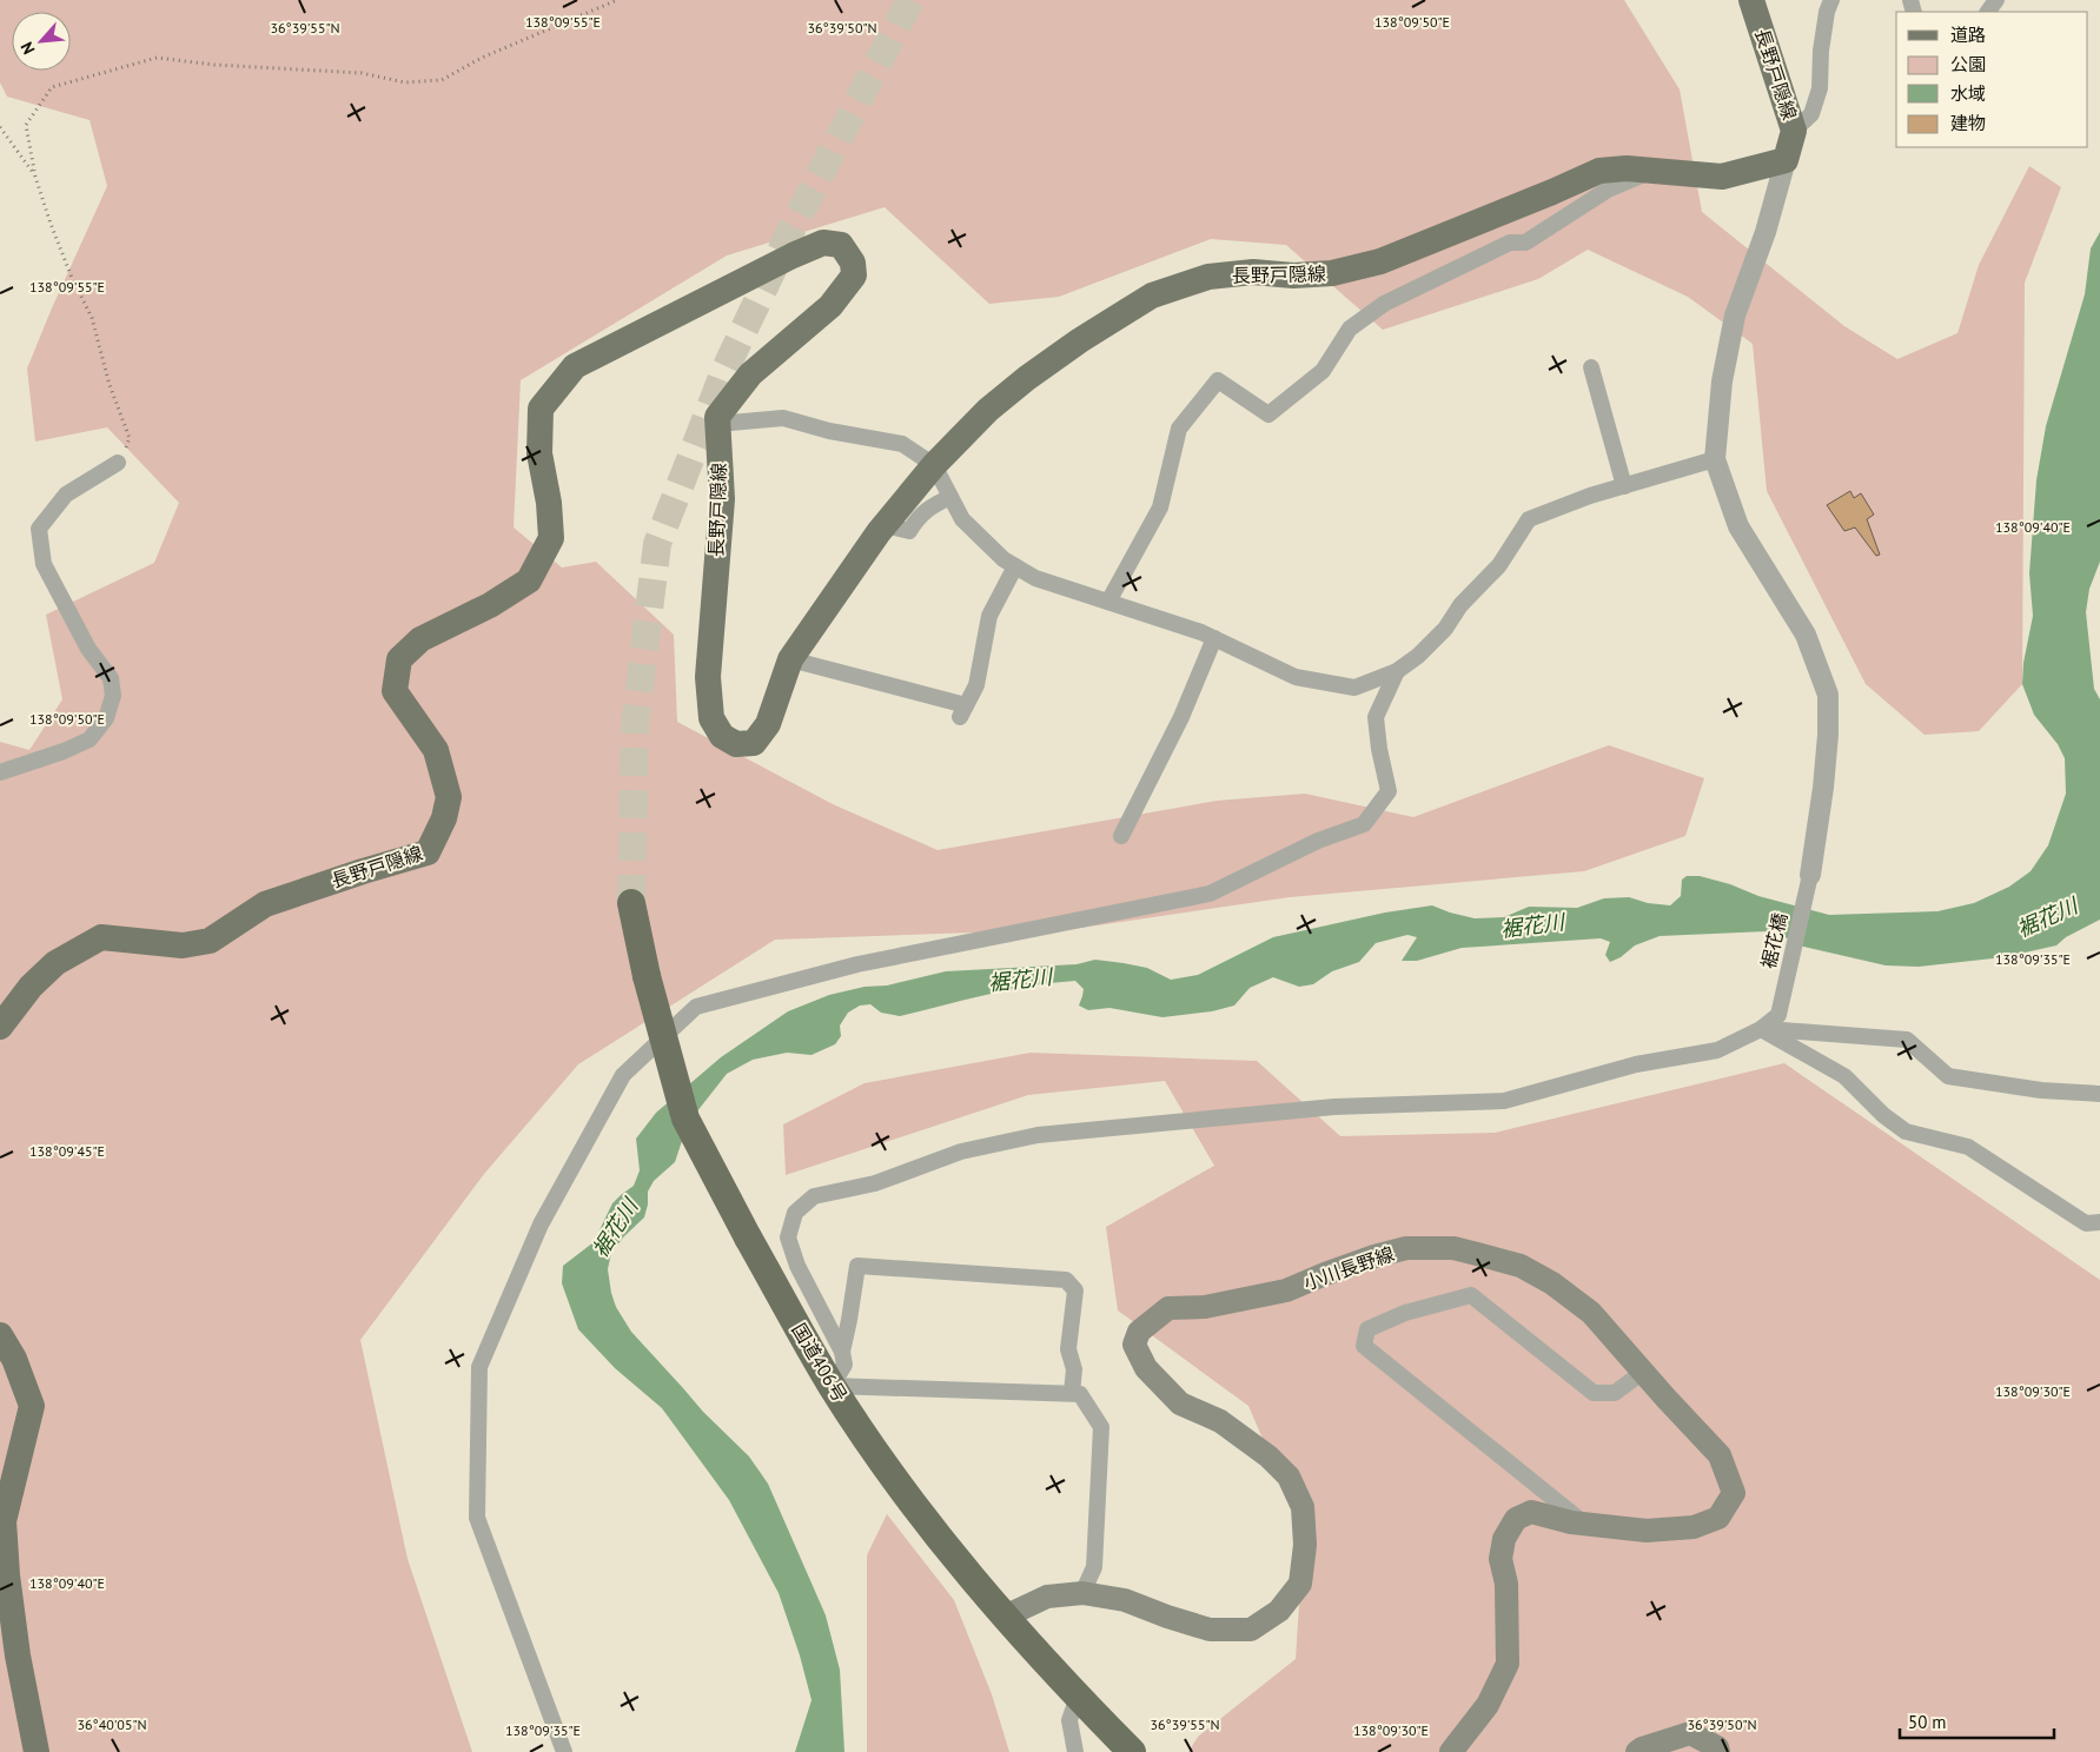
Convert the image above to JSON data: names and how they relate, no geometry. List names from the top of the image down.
{
  "streets": {
    "highway": ["国道406号"],
    "main road": ["長野戸隠線", "小川長野線"],
    "street": ["裾花橋"]
  },
  "crossings": [
    ["小川長野線", "国道406号"]
  ],
  "water": ["裾花川"],
  "legend": [
    "道路",
    "公園",
    "水域",
    "建物"
  ],
  "scale_bar": "50 m",
  "north": "bottom left",
  "coordinates": [
    "138°09'50\"E",
    "138°09'55\"E",
    "36°39'55\"N",
    "36°39'50\"N",
    "138°09'40\"E",
    "138°09'35\"E",
    "138°09'45\"E",
    "138°09'30\"E",
    "36°40'05\"N"
  ]
}
